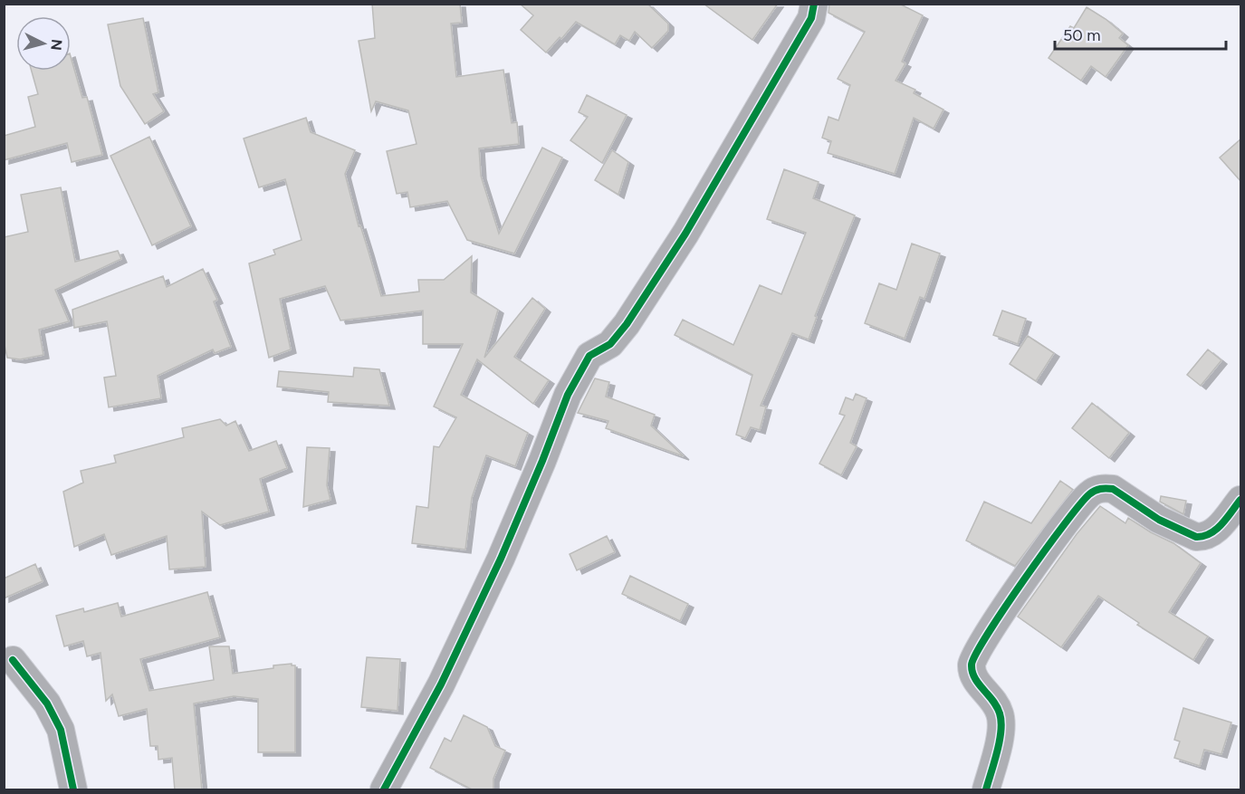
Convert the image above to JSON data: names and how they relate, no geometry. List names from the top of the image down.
{
  "scale_bar": "50 m",
  "north": "right"
}
